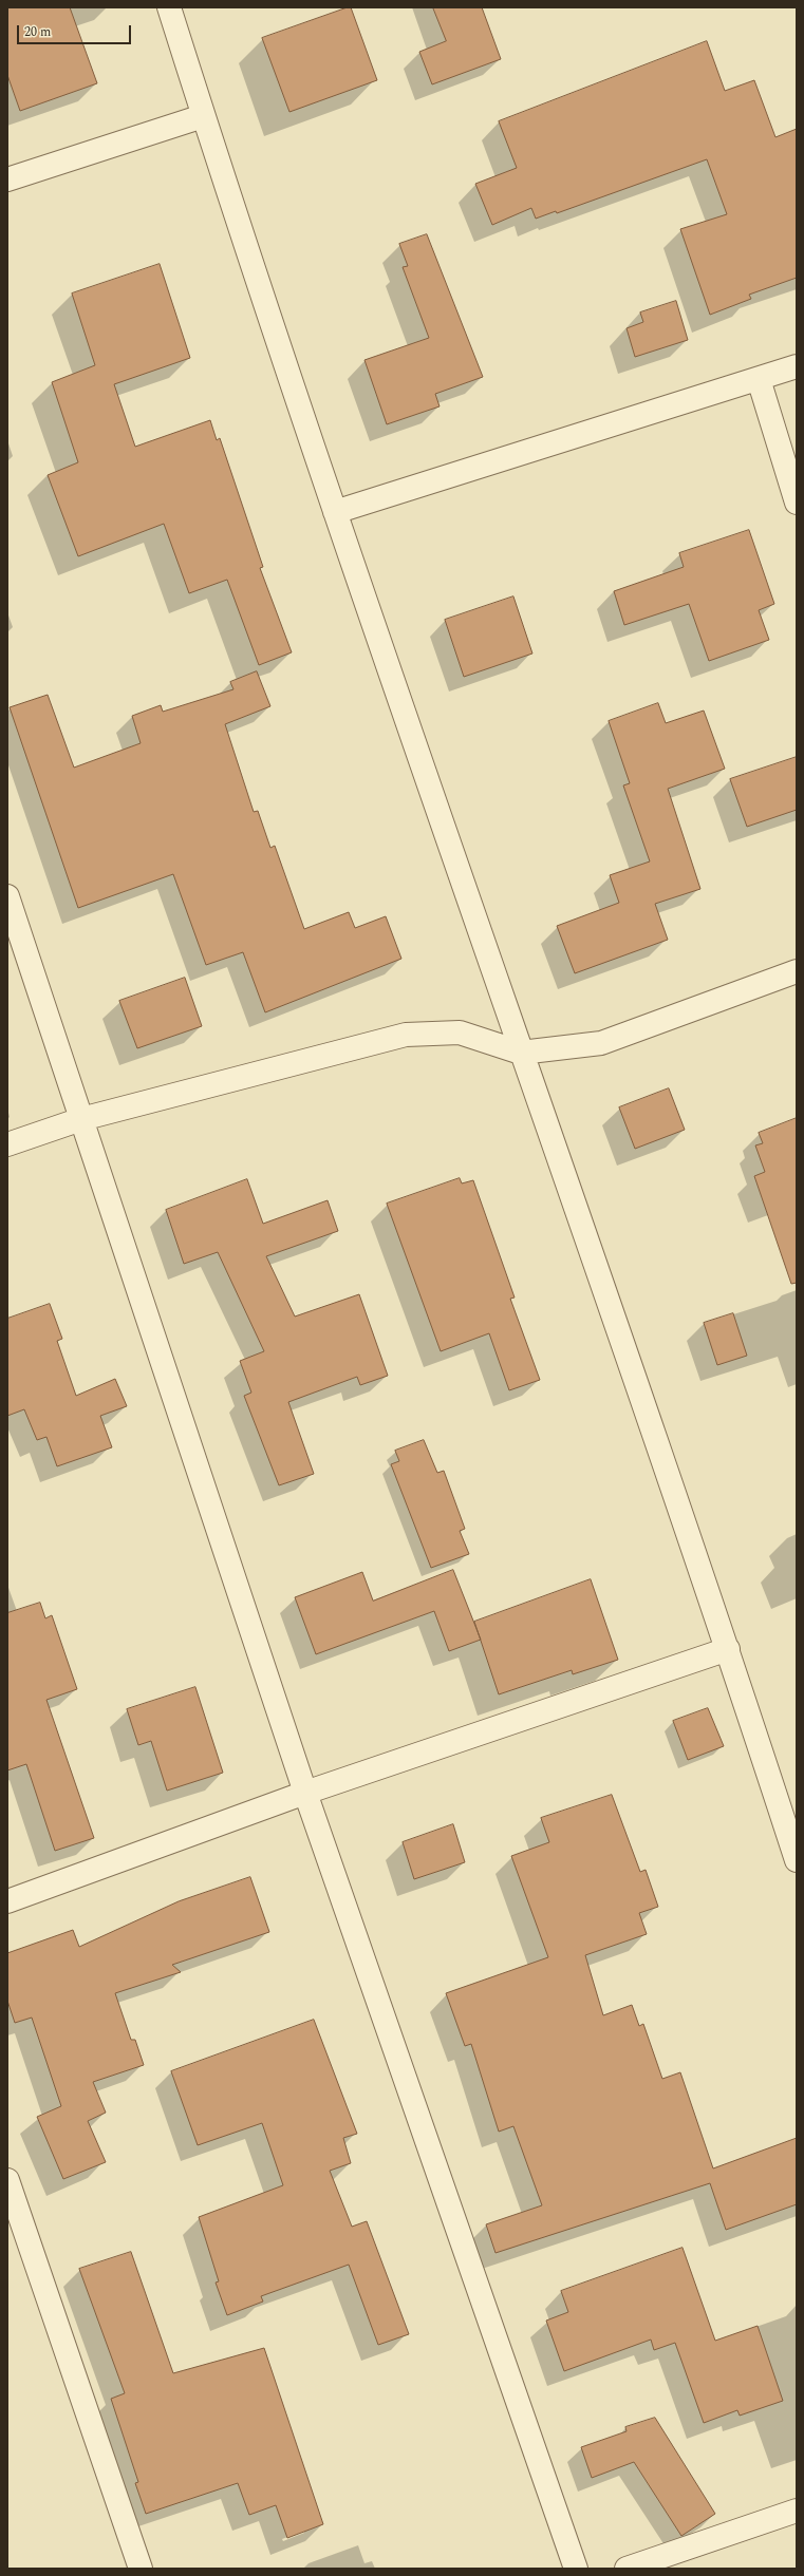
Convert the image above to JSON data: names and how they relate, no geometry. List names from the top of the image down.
{
  "scale_bar": "20 m"
}
